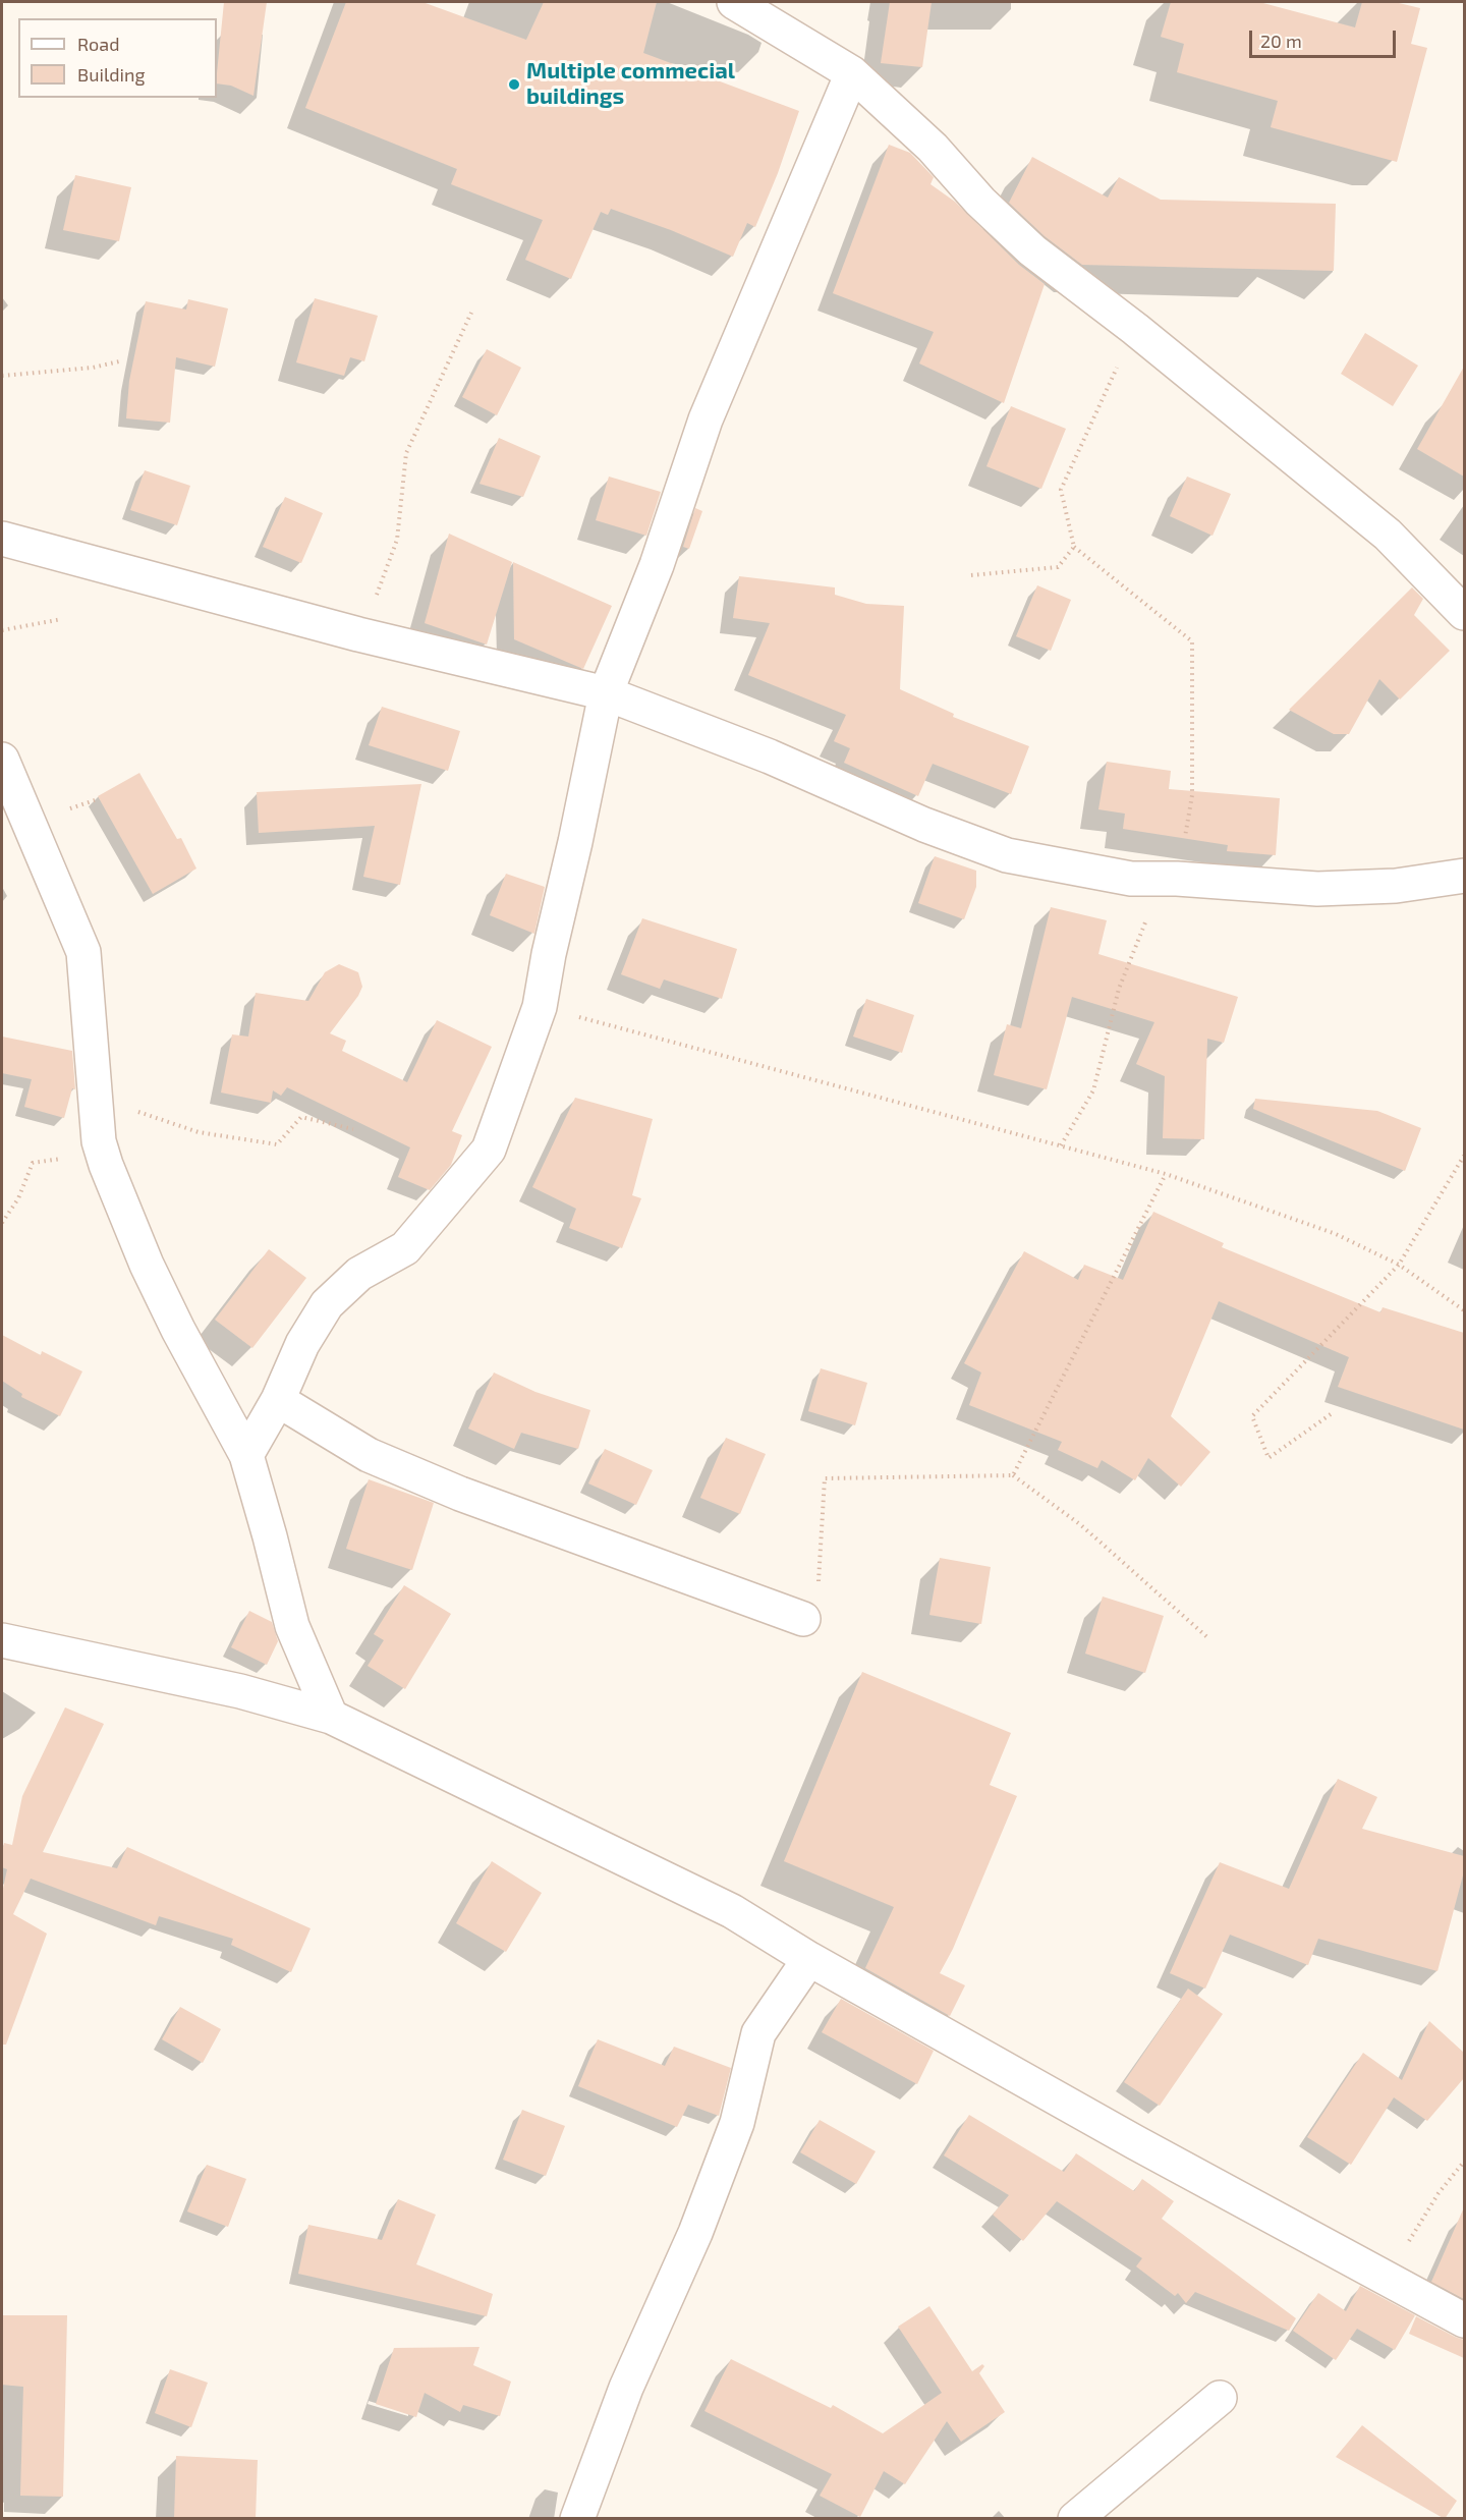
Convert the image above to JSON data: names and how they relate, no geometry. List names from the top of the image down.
{
  "places": ["Multiple commecial buildings"],
  "legend": ["Road", "Building"],
  "scale_bar": "20 m"
}
